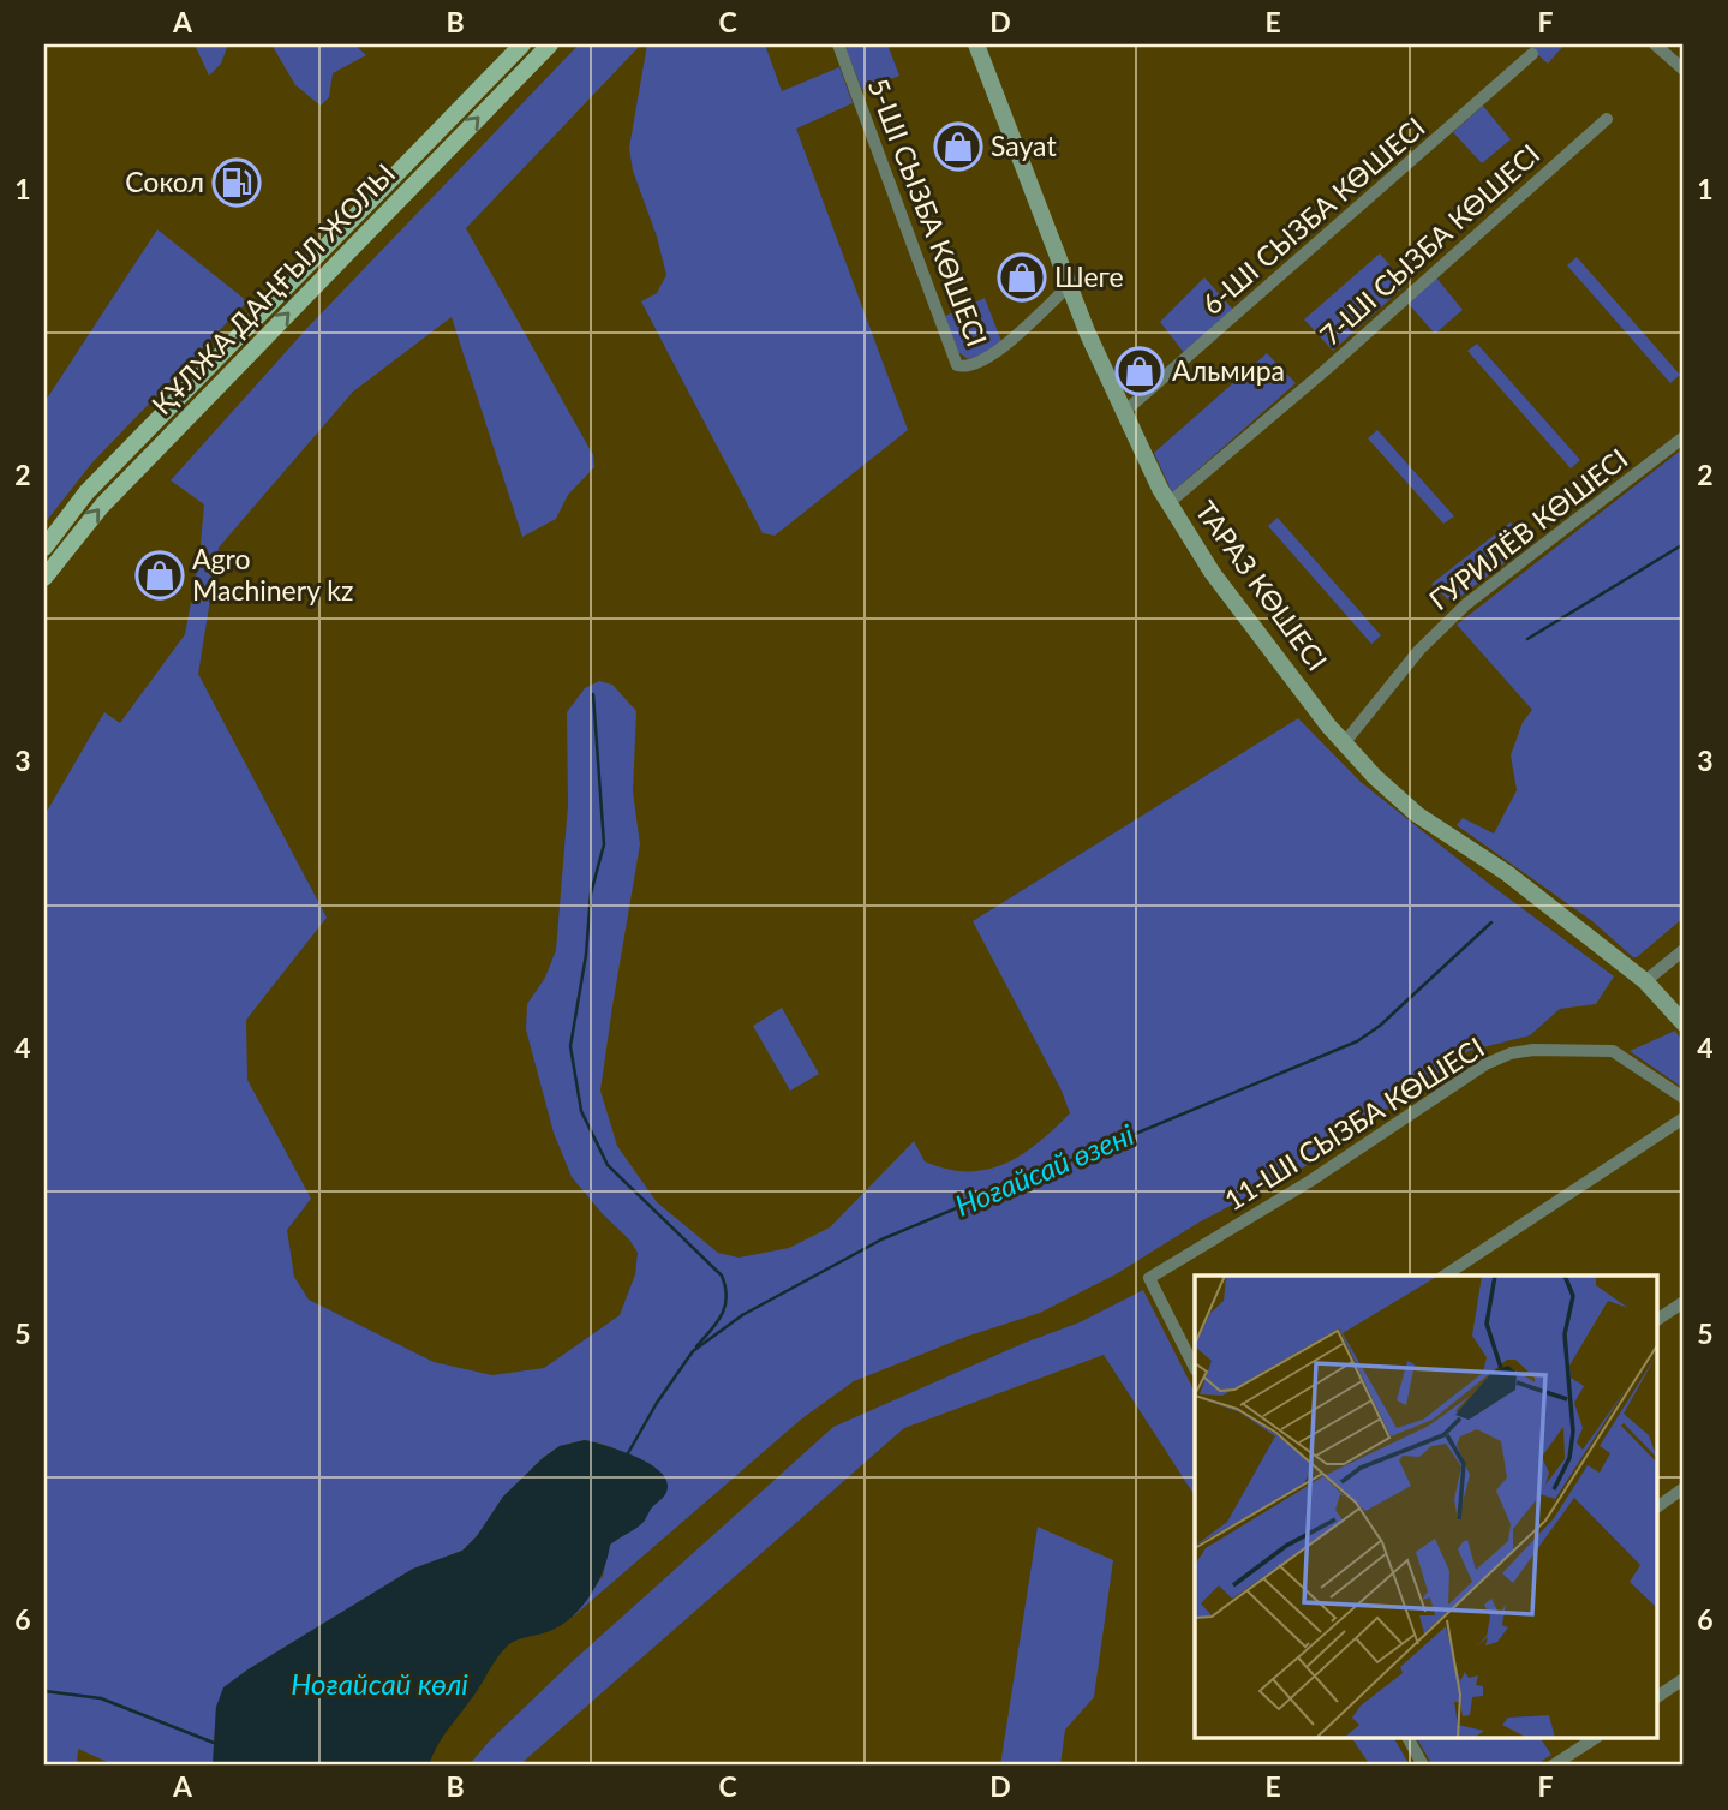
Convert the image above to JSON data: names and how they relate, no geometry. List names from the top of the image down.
{
  "streets": {
    "main road": ["ҚҰЛЖА ДАҢҒЫЛ ЖОЛЫ"],
    "street": [
      "5-ШІ СЫЗБА КӨШЕСІ",
      "6-ШІ СЫЗБА КӨШЕСІ",
      "7-ШІ СЫЗБА КӨШЕСІ",
      "ГУРИЛЁВ КӨШЕСІ",
      "ТАРАЗ КӨШЕСІ",
      "11-ШІ СЫЗБА КӨШЕСІ"
    ]
  },
  "crossings": [
    ["5-ШІ СЫЗБА КӨШЕСІ", "ТАРАЗ КӨШЕСІ"],
    ["6-ШІ СЫЗБА КӨШЕСІ", "ТАРАЗ КӨШЕСІ"],
    ["7-ШІ СЫЗБА КӨШЕСІ", "ТАРАЗ КӨШЕСІ"],
    ["ГУРИЛЁВ КӨШЕСІ", "ТАРАЗ КӨШЕСІ"]
  ],
  "water": ["Ноғайсай өзені", "Ноғайсай көлі"],
  "places": {
    "shop": [
      "Sayat",
      "Шеге",
      "Альмира",
      "Agro Machinery kz"
    ],
    "fuel station": ["Сокол"]
  },
  "grid": {
    "columns": [
      "A",
      "B",
      "C",
      "D",
      "E",
      "F"
    ],
    "rows": [
      "1",
      "2",
      "3",
      "4",
      "5",
      "6"
    ]
  }
}
